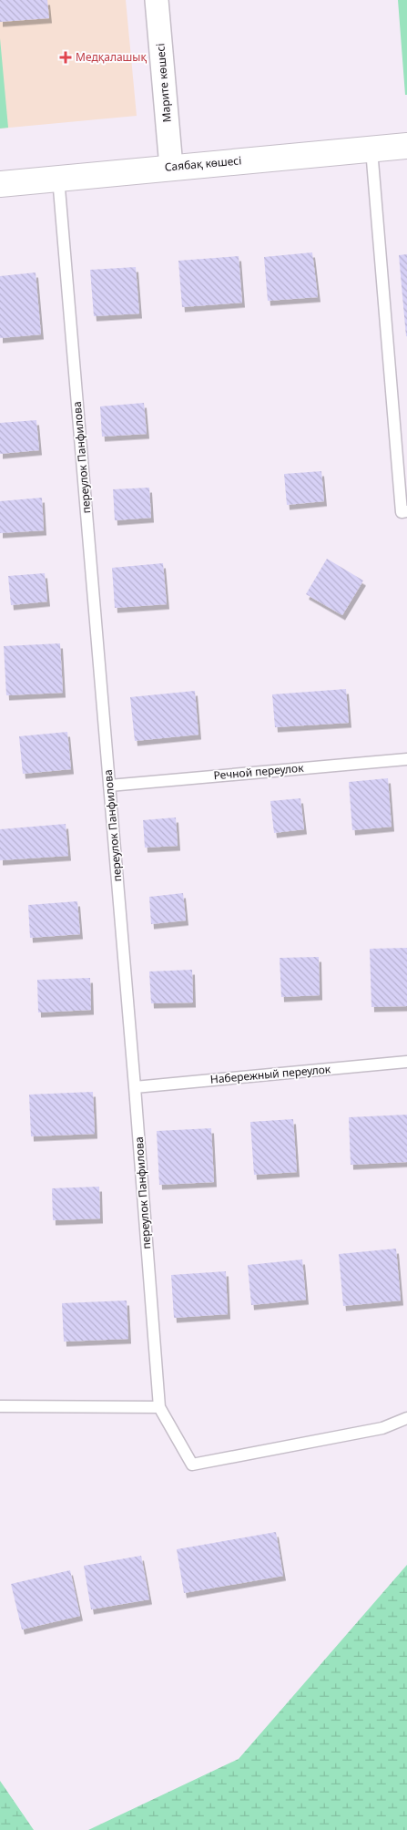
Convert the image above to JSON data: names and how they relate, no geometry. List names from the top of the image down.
{
  "streets": {
    "street": ["Марите көшесі", "Саябақ көшесі"],
    "lane": ["переулок Панфилова", "Речной переулок", "Набережный переулок"]
  },
  "crossings": [
    ["Марите көшесі", "Саябақ көшесі"],
    ["Саябақ көшесі", "переулок Панфилова"],
    ["переулок Панфилова", "Речной переулок"],
    ["переулок Панфилова", "Набережный переулок"]
  ],
  "places": {
    "health": ["Медқалашық"]
  }
}
